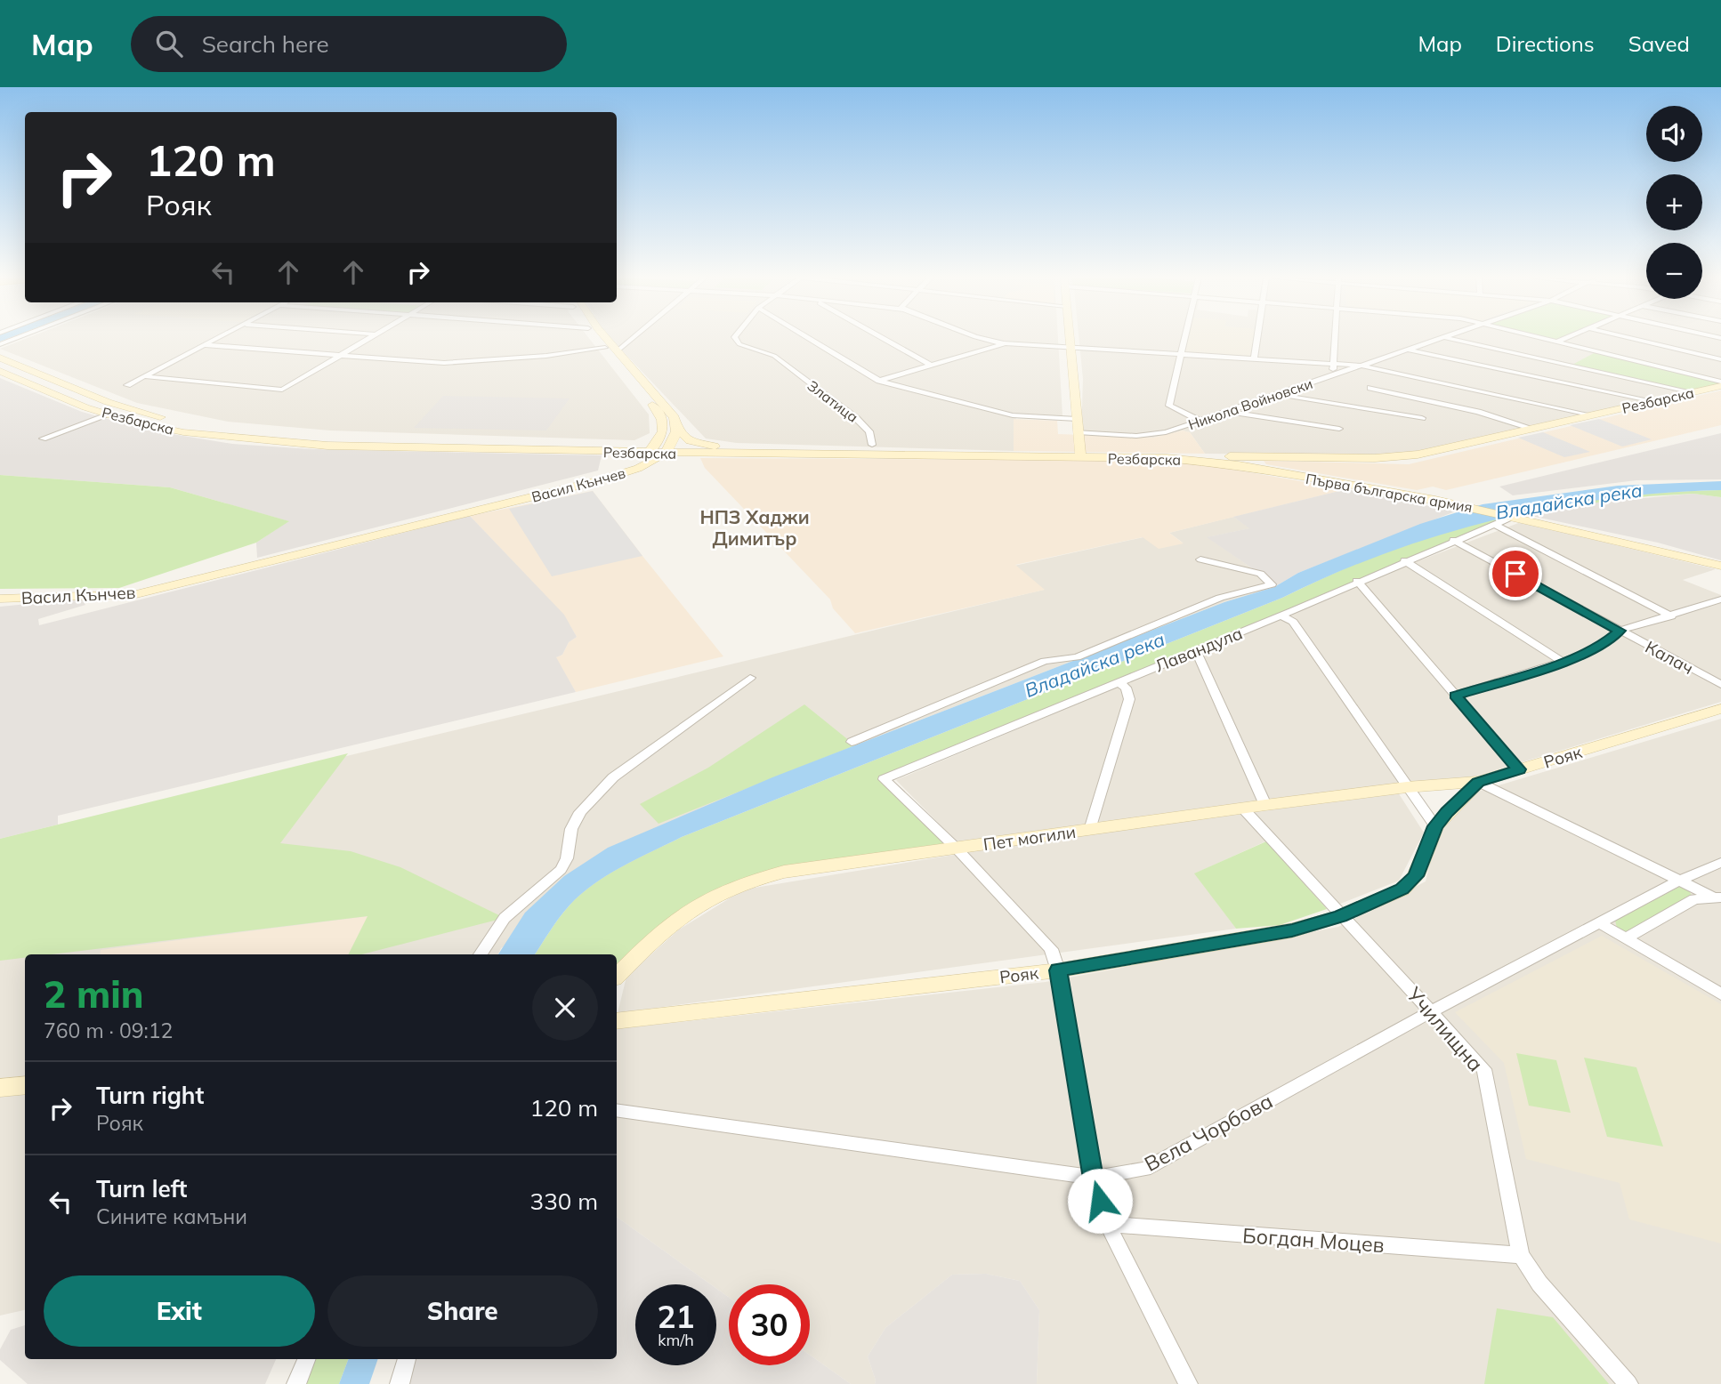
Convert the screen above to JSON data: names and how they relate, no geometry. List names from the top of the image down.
{
  "streets": {
    "street": [
      "Резбарска",
      "Златица",
      "Никола Войновски",
      "Васил Кънчев",
      "Първа българска армия",
      "Лавандула",
      "Калач",
      "Рояк",
      "Пет могили",
      "Училищна",
      "Вела Чорбова",
      "Богдан Моцев"
    ]
  },
  "crossings": [
    ["Резбарска", "Васил Кънчев"],
    ["Резбарска", "Първа българска армия"],
    ["Първа българска армия", "Лавандула"],
    ["Лавандула", "Калач"],
    ["Лавандула", "Пет могили"],
    ["Рояк", "Пет могили"],
    ["Рояк", "Училищна"],
    ["Пет могили", "Училищна"],
    ["Училищна", "Вела Чорбова"],
    ["Училищна", "Богдан Моцев"]
  ],
  "districts": ["НПЗ Хаджи Димитър"],
  "water": ["Владайска река"],
  "page": {
    "header": "Map",
    "search": "Search here",
    "nav": ["Map", "Directions", "Saved"],
    "map_buttons": ["+", "−"],
    "turn": ["120 m", "Рояк"],
    "heading": ["2 min", "760 m · 09:12"],
    "list": [
      {
        "name": "Turn right",
        "note": "Рояк",
        "value": "120 m"
      },
      {
        "name": "Turn left",
        "note": "Сините камъни",
        "value": "330 m"
      }
    ],
    "buttons": ["Exit", "Share"],
    "speed": "21 km/h",
    "limit": "30"
  }
}
